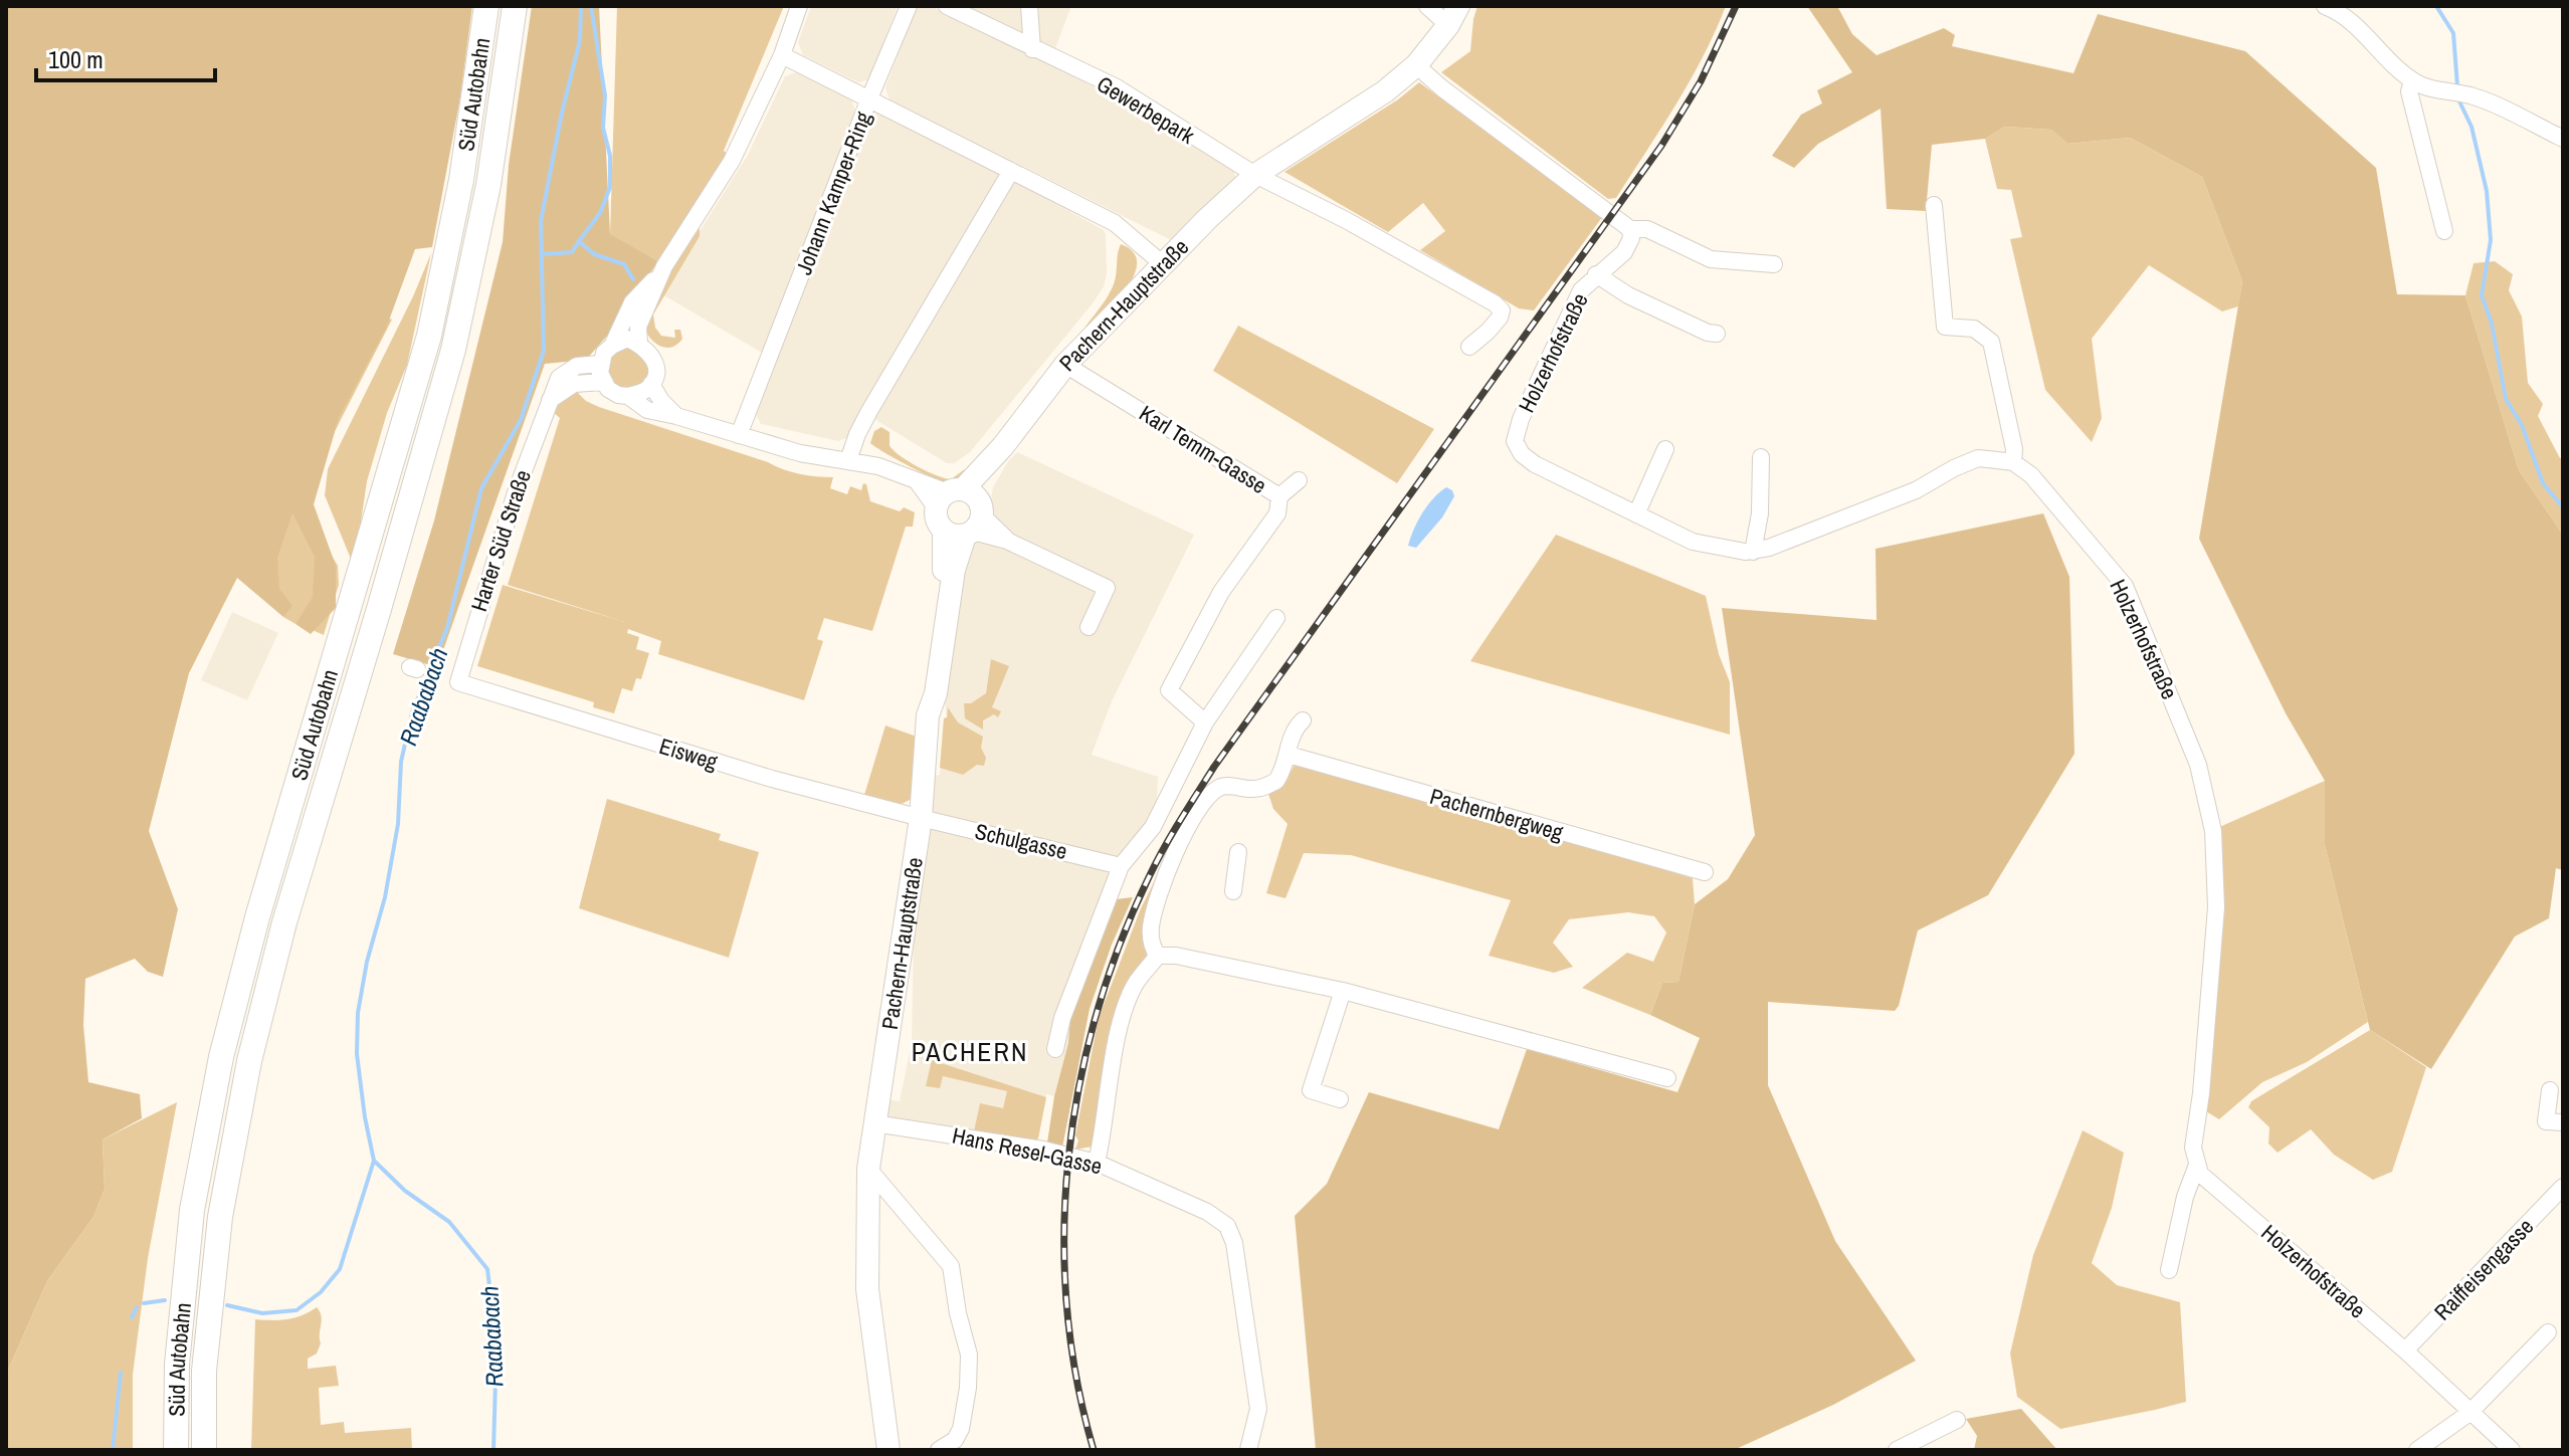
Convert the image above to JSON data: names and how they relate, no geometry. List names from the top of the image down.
{
  "streets": {
    "highway": ["Süd Autobahn"],
    "main road": ["Pachern-Hauptstraße"],
    "street": [
      "Gewerbepark",
      "Johann Kamper-Ring",
      "Holzerhofstraße",
      "Karl Temm-Gasse",
      "Harter Süd Straße",
      "Eisweg",
      "Pachernbergweg",
      "Schulgasse",
      "Hans Resel-Gasse",
      "Raiffeisengasse"
    ]
  },
  "crossings": [
    ["Gewerbepark", "Pachern-Hauptstraße"],
    ["Johann Kamper-Ring", "Pachern-Hauptstraße"],
    ["Pachern-Hauptstraße", "Karl Temm-Gasse"],
    ["Pachern-Hauptstraße", "Eisweg"],
    ["Pachern-Hauptstraße", "Schulgasse"],
    ["Pachern-Hauptstraße", "Hans Resel-Gasse"],
    ["Holzerhofstraße", "Raiffeisengasse"],
    ["Harter Süd Straße", "Eisweg"],
    ["Eisweg", "Schulgasse"]
  ],
  "districts": ["PACHERN"],
  "water": ["Raababach"],
  "scale_bar": "100 m"
}
